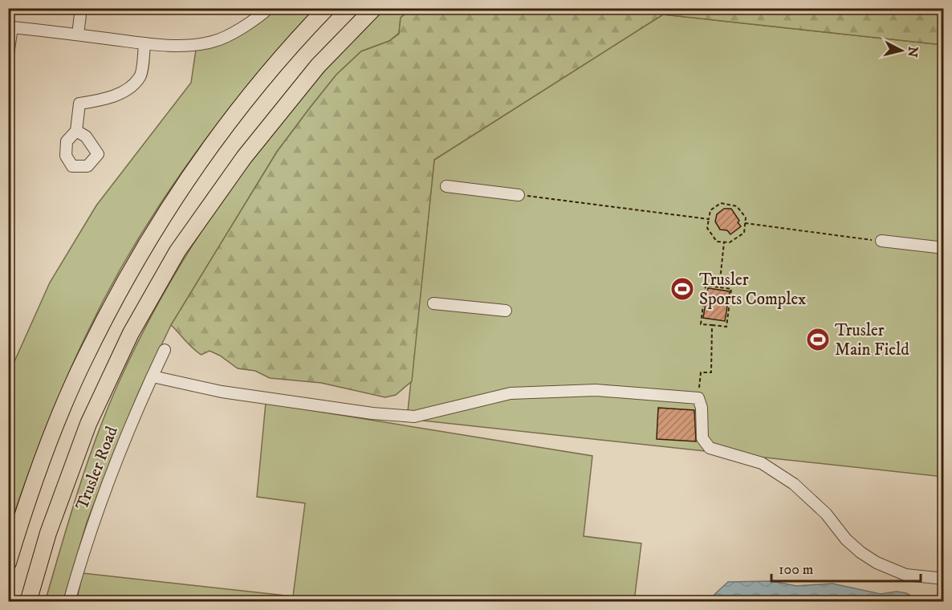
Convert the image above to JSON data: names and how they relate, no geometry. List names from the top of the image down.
{
  "streets": {
    "street": ["Trusler Road"]
  },
  "places": {
    "sports": ["Trusler Sports Complex", "Trusler Main Field"]
  },
  "scale_bar": "100 m",
  "north": "right"
}
